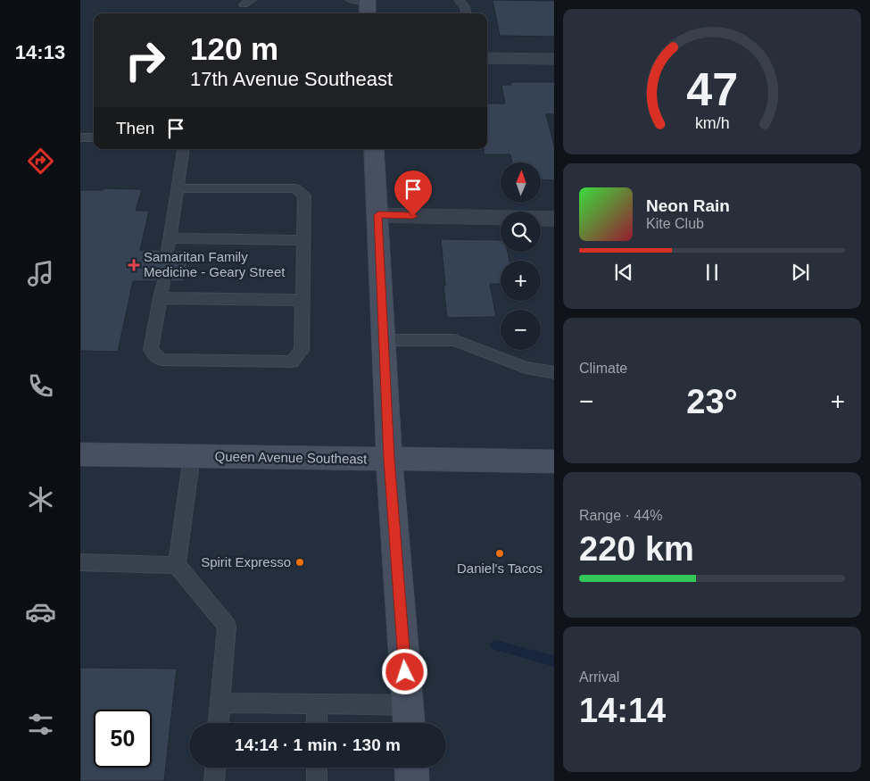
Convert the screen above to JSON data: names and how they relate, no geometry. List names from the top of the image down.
{
  "streets": {
    "main road": ["Queen Avenue Southeast"]
  },
  "places": {
    "health": ["Samaritan Family Medicine - Geary Street"],
    "other": ["Daniel's Tacos", "Spirit Expresso"]
  },
  "north": "top",
  "page": {
    "tabs": "14:13",
    "turn": ["120 m", "17th Avenue Southeast"],
    "then": "Then",
    "map_buttons": ["+", "−"],
    "song": ["Neon Rain", "Kite Club"],
    "tile": [
      "Climate",
      ["Range · 44%", "220 km"],
      ["Arrival", "14:14"]
    ],
    "heat": ["−", "23°", "+"],
    "limit": "50",
    "trip": "14:14 · 1 min · 130 m",
    "gauge": ["47", "km/h"]
  }
}
